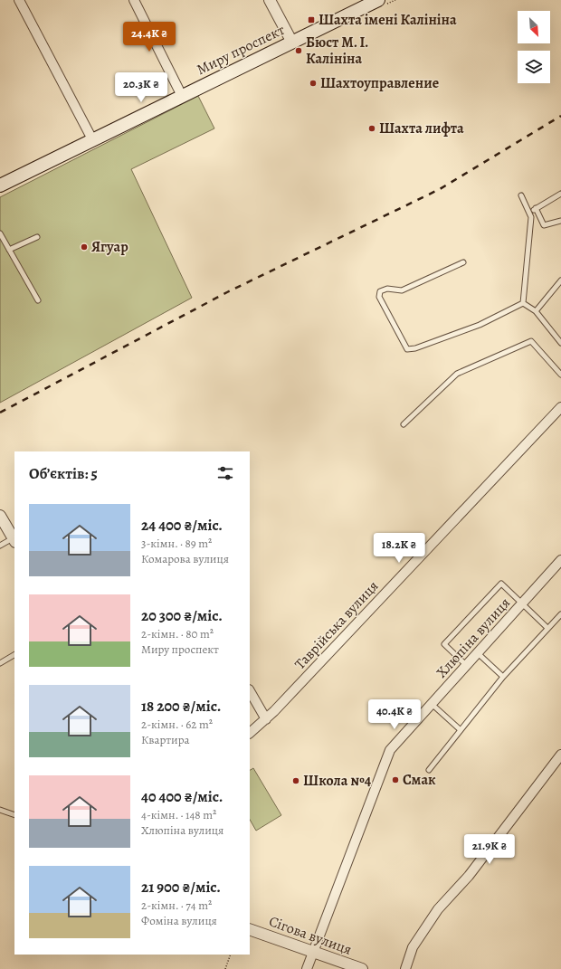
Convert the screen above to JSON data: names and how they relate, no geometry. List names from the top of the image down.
{
  "streets": {
    "main road": ["Миру проспект"],
    "street": ["Таврійська вулиця", "Хлюпіна вулиця", "Сігова вулиця"]
  },
  "crossings": [
    ["Хлюпіна вулиця", "Сігова вулиця"]
  ],
  "places": {
    "transit": ["Шахта імені Калініна"],
    "other": [
      "Бюст М. І. Калініна",
      "Шахтоуправление",
      "Шахта лифта",
      "Ягуар",
      "Смак",
      "Школа №4"
    ]
  },
  "north": "bottom right",
  "page": {
    "price": [
      "24.4K ₴",
      "20.3K ₴",
      "18.2K ₴",
      "40.4K ₴",
      "21.9K ₴"
    ],
    "heading": "Об’єктів: 5",
    "list": [
      {
        "name": "24 400 ₴/міс.",
        "note": "3-кімн. · 89 m² · Комарова вулиця"
      },
      {
        "name": "20 300 ₴/міс.",
        "note": "2-кімн. · 80 m² · Миру проспект"
      },
      {
        "name": "18 200 ₴/міс.",
        "note": "2-кімн. · 62 m² · Квартира"
      },
      {
        "name": "40 400 ₴/міс.",
        "note": "4-кімн. · 148 m² · Хлюпіна вулиця"
      },
      {
        "name": "21 900 ₴/міс.",
        "note": "2-кімн. · 74 m² · Фоміна вулиця"
      }
    ]
  }
}
